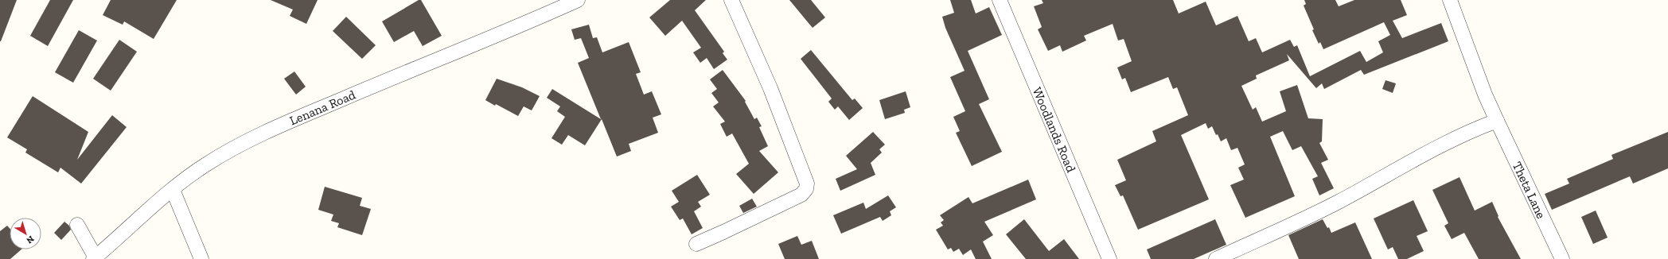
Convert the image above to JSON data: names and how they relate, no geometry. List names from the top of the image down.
{
  "streets": {
    "street": ["Lenana Road", "Woodlands Road", "Theta Lane"]
  },
  "north": "bottom right"
}
